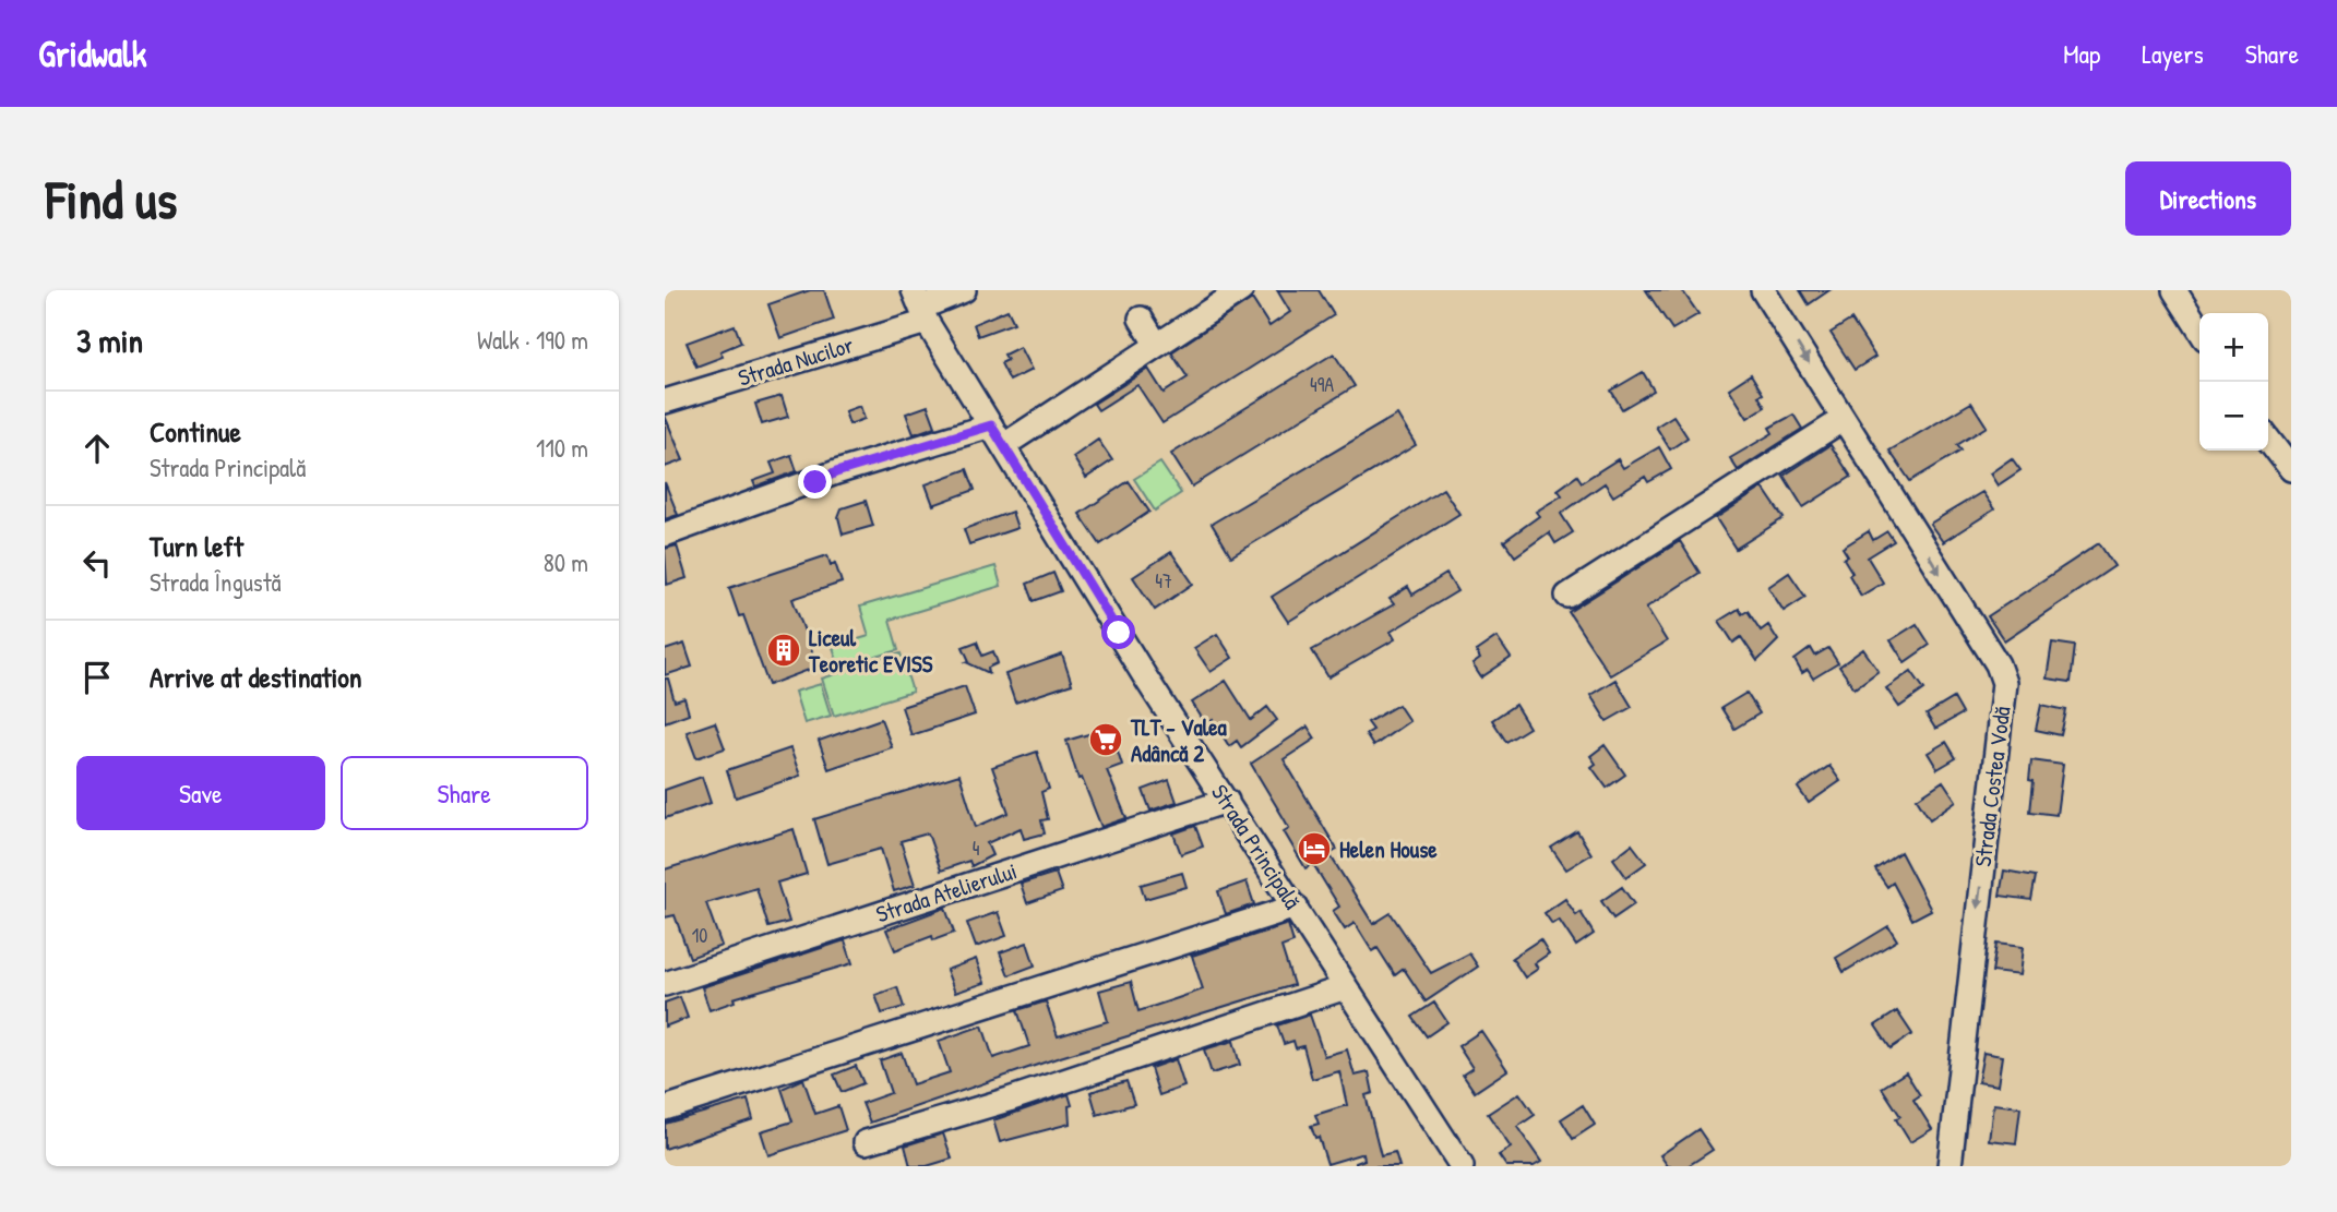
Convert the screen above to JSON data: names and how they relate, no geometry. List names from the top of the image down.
{
  "streets": {
    "street": [
      "Strada Nucilor",
      "Strada Costea Vodă",
      "Strada Principală",
      "Strada Atelierului"
    ]
  },
  "crossings": [
    ["Strada Nucilor", "Strada Principală"],
    ["Strada Principală", "Strada Atelierului"]
  ],
  "one_way": ["Strada Costea Vodă"],
  "places": {
    "building": ["Liceul Teoretic EVISS"],
    "supermarket": ["TLT - Valea Adâncă 2"],
    "hotel": ["Helen House"]
  },
  "house_numbers": [
    "49A",
    "47",
    "4",
    "10"
  ],
  "page": {
    "header": "Gridwalk",
    "nav": ["Map", "Layers", "Share"],
    "buttons": [
      "Directions",
      ["Save", "Share"]
    ],
    "title": "Find us",
    "heading": ["3 min", "Walk · 190 m"],
    "map_buttons": ["+", "−"],
    "list": [
      ["Continue", "Strada Principală", "110 m"],
      ["Turn left", "Strada Îngustă", "80 m"],
      "Arrive at destination"
    ]
  }
}
